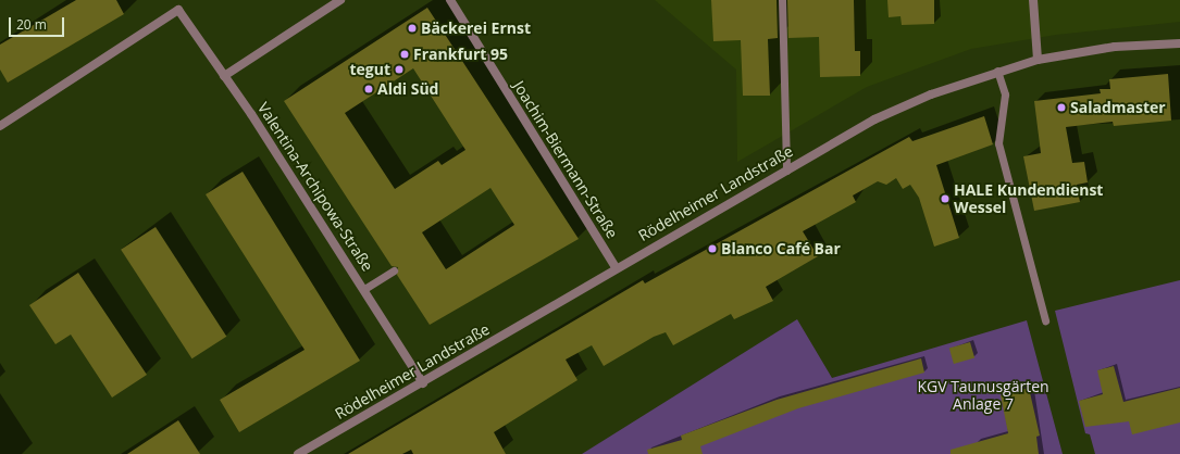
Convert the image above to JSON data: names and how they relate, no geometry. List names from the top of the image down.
{
  "streets": {
    "street": ["Joachim-Biermann-Straße", "Valentina-Archipowa-Straße", "Rödelheimer Landstraße"]
  },
  "crossings": [
    ["Joachim-Biermann-Straße", "Rödelheimer Landstraße"],
    ["Valentina-Archipowa-Straße", "Rödelheimer Landstraße"]
  ],
  "parks": ["KGV Taunusgärten Anlage 7"],
  "places": [
    "Bäckerei Ernst",
    "Frankfurt 95",
    "tegut",
    "Aldi Süd",
    "Saladmaster",
    "HALE Kundendienst Wessel",
    "Blanco Café Bar"
  ],
  "scale_bar": "20 m"
}
